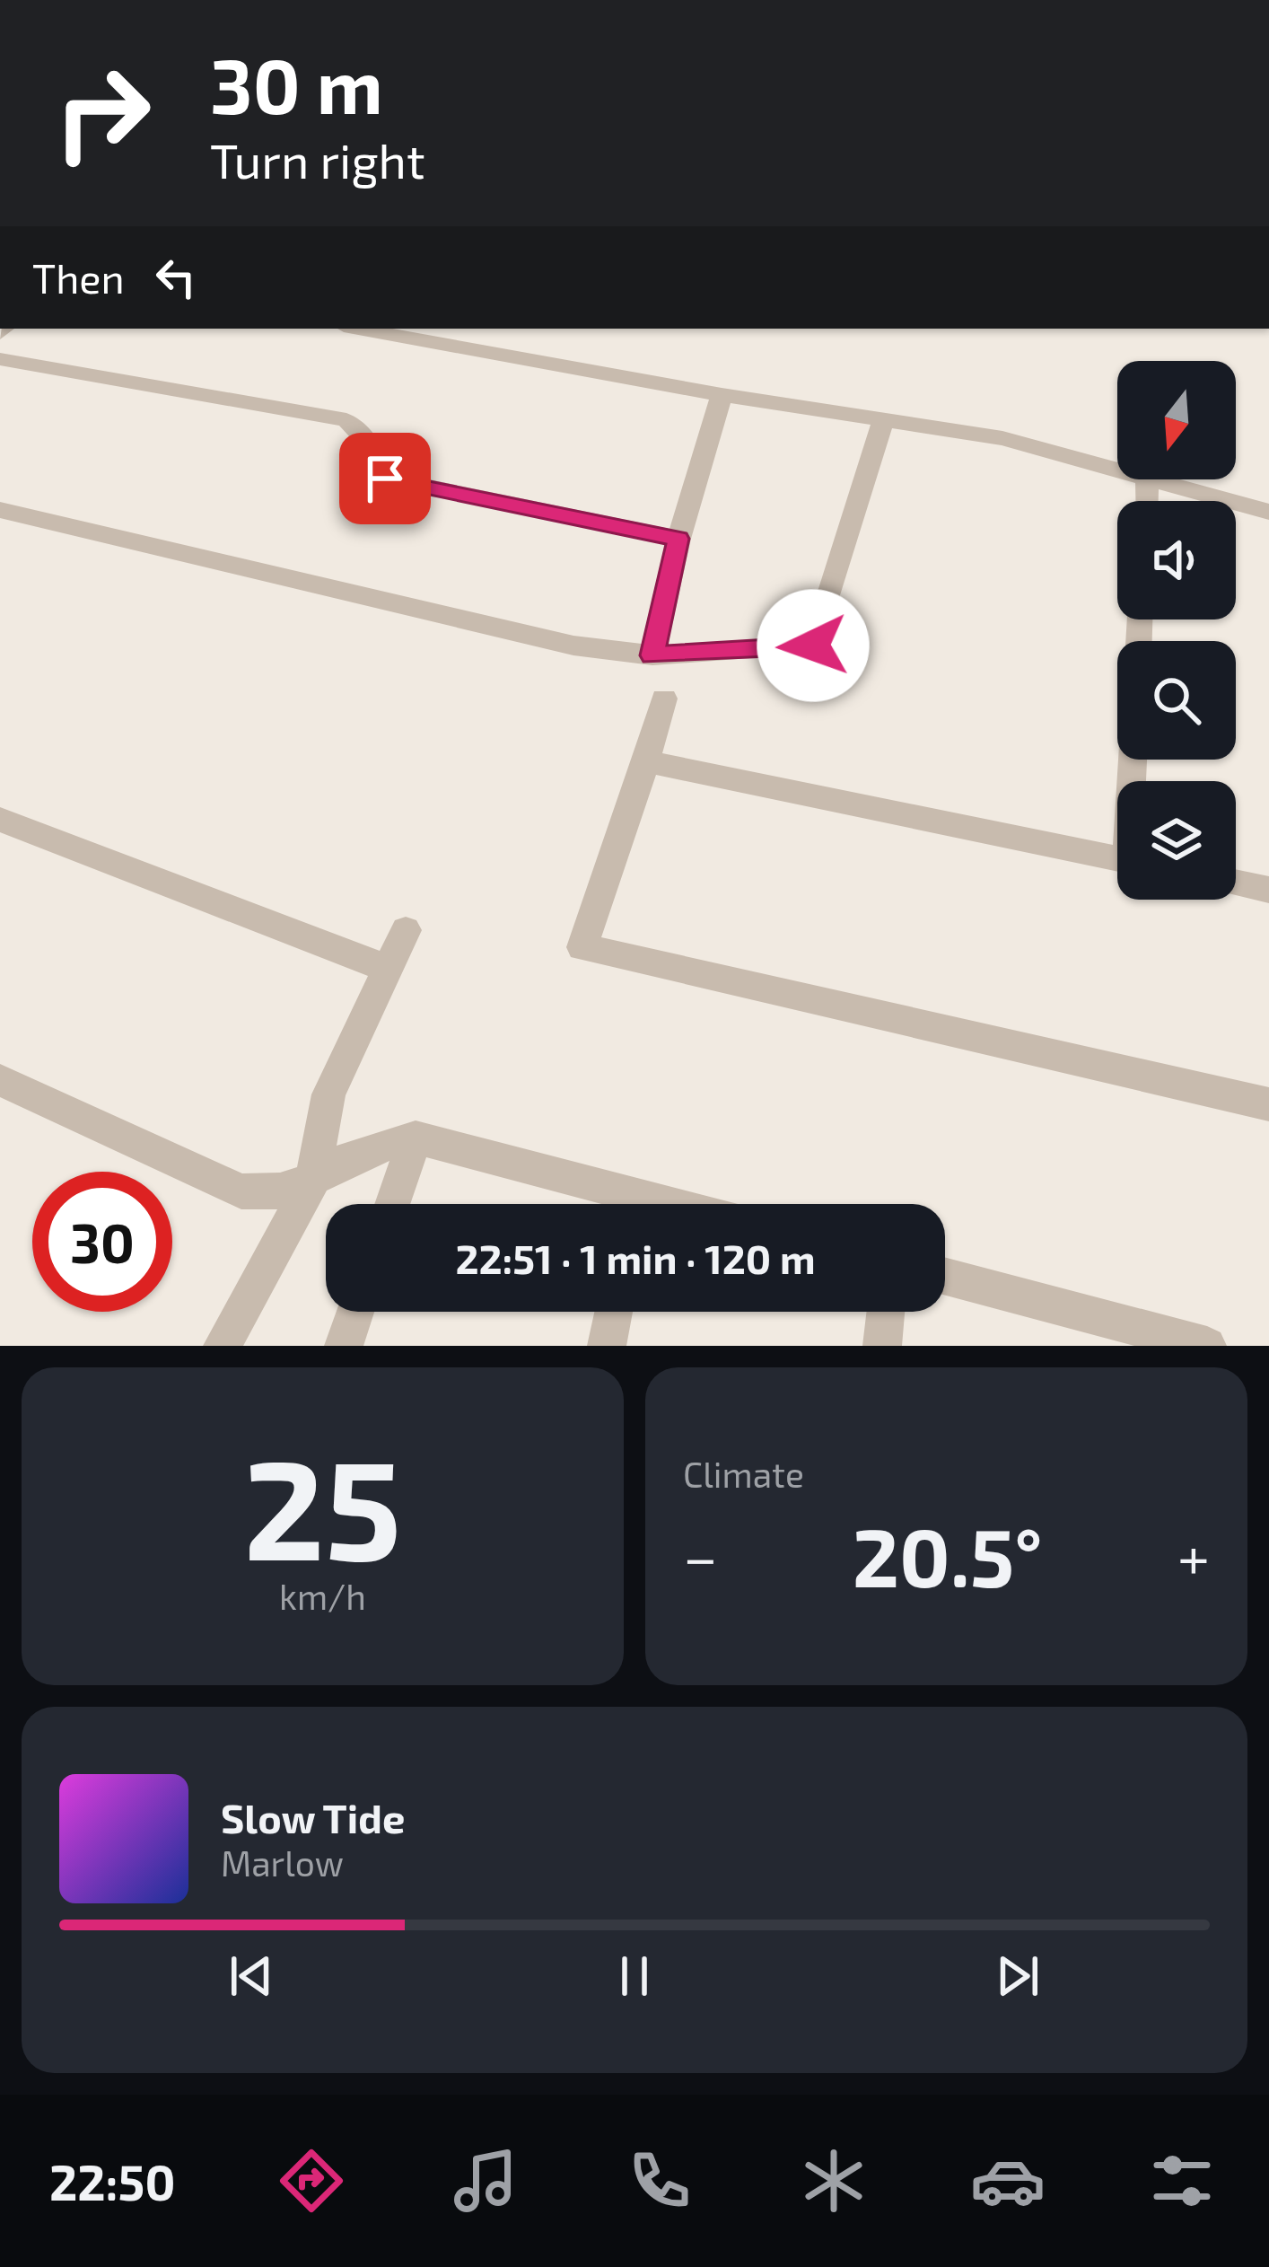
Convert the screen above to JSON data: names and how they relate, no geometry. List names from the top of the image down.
{
  "north": "bottom",
  "page": {
    "turn": ["30 m", "Turn right"],
    "then": "Then",
    "limit": "30",
    "trip": "22:51 · 1 min · 120 m",
    "tile": [
      ["25", "km/h"],
      "Climate"
    ],
    "heat": ["−", "20.5°", "+"],
    "song": ["Slow Tide", "Marlow"],
    "tabs": "22:50"
  }
}
